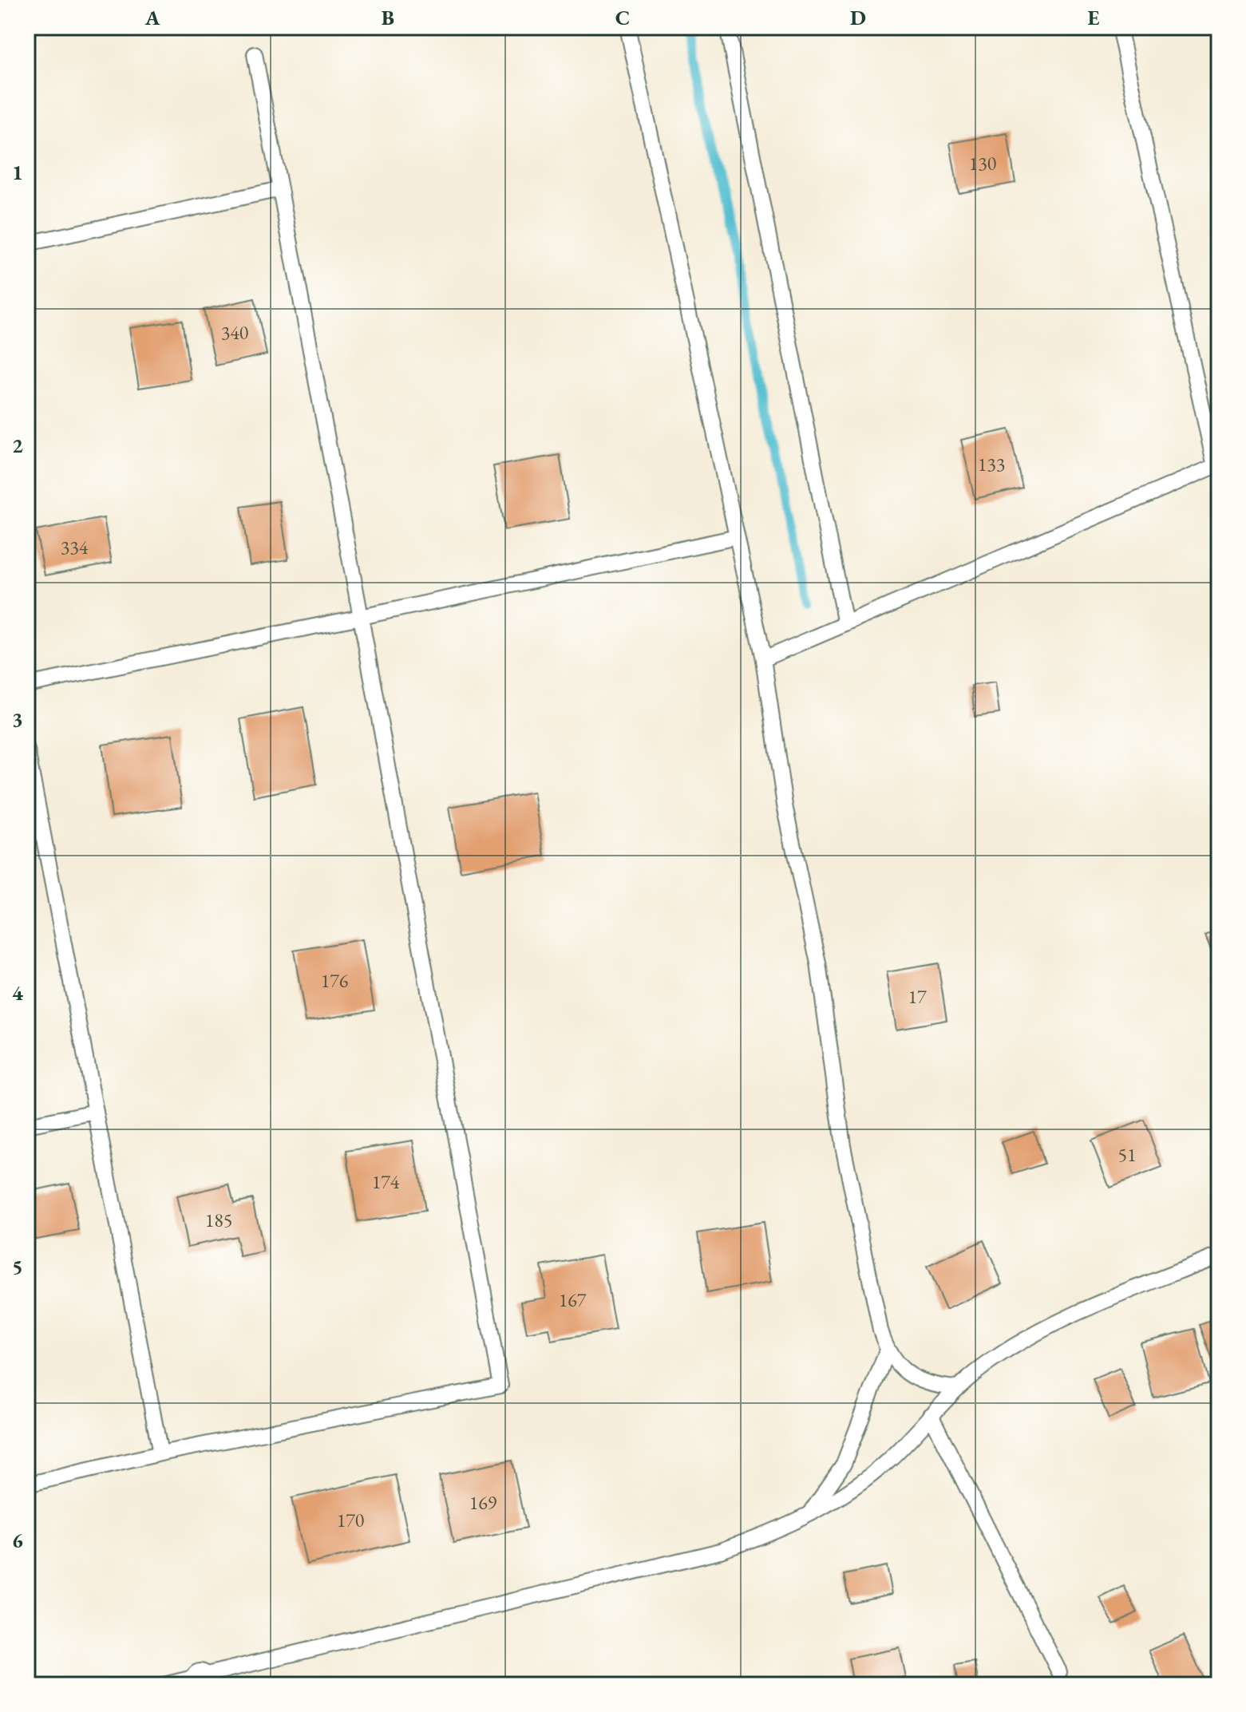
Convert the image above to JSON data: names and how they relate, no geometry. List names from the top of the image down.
{
  "house_numbers": [
    "130",
    "340",
    "133",
    "334",
    "176",
    "17",
    "51",
    "174",
    "185",
    "167",
    "169",
    "170"
  ],
  "grid": {
    "columns": [
      "A",
      "B",
      "C",
      "D",
      "E"
    ],
    "rows": [
      "1",
      "2",
      "3",
      "4",
      "5",
      "6"
    ]
  }
}
